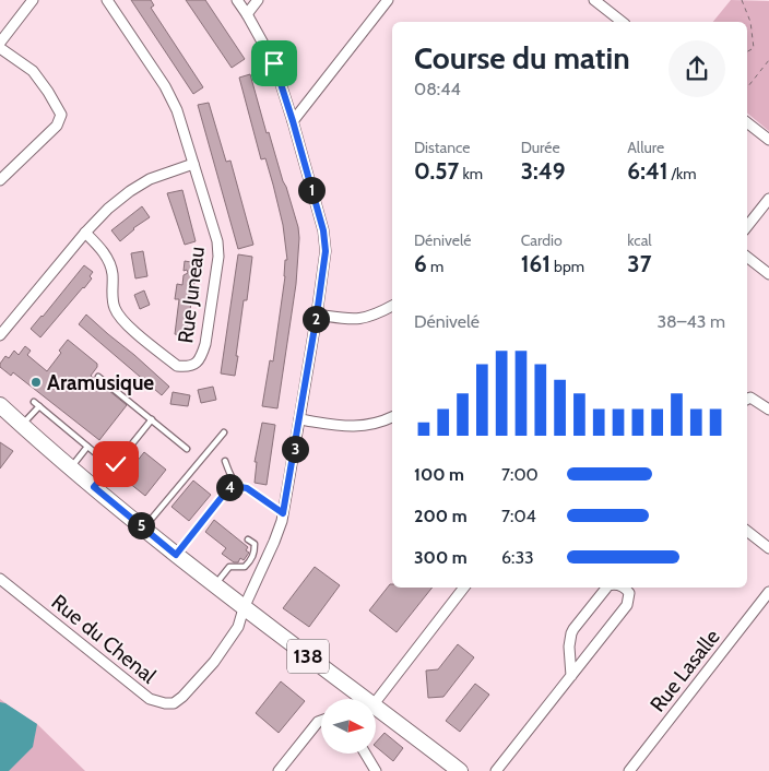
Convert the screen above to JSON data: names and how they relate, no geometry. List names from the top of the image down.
{
  "streets": {
    "main road": ["138"],
    "street": ["Rue Juneau", "Rue du Chenal", "Rue Lasalle"]
  },
  "crossings": [
    ["Rue du Chenal", "138"]
  ],
  "places": ["Aramusique"],
  "north": "right",
  "page": {
    "heading": ["Course du matin", "08:44"],
    "stats": [
      ["Distance", "0.57 km"],
      ["Durée", "3:49"],
      ["Allure", "6:41 /km"],
      ["Dénivelé", "6 m"],
      ["Cardio", "161 bpm"],
      ["kcal", "37"]
    ],
    "pins": [
      "1",
      "2",
      "3",
      "4",
      "5"
    ],
    "chart": ["Dénivelé", "38–43 m"],
    "list": [
      {
        "name": "100 m",
        "note": "7:00"
      },
      {
        "name": "200 m",
        "note": "7:04"
      },
      {
        "name": "300 m",
        "note": "6:33"
      }
    ]
  }
}
